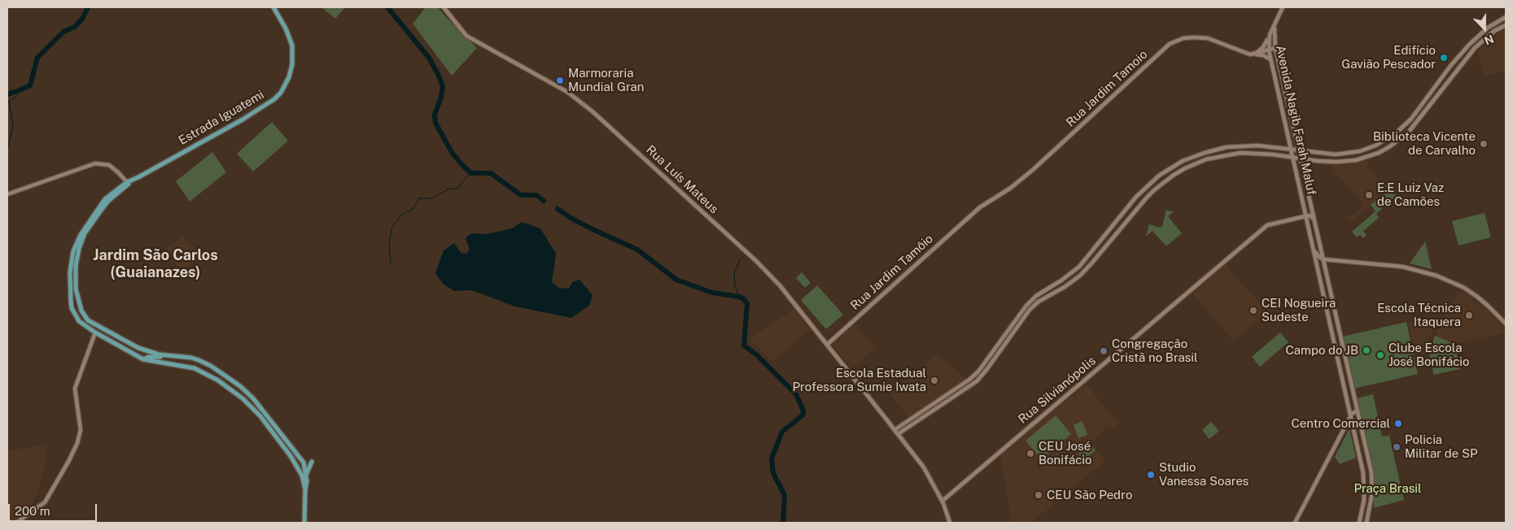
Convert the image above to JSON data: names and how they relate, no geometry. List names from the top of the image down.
{
  "streets": {
    "main road": [
      "Rua Jardim Tamoio",
      "Estrada Iguatemi",
      "Avenida Nagib Farah Maluf",
      "Rua Luís Mateus",
      "Rua Jardim Tamôio",
      "Rua Silvianópolis"
    ]
  },
  "crossings": [
    ["Rua Jardim Tamoio", "Avenida Nagib Farah Maluf"],
    ["Rua Jardim Tamoio", "Rua Jardim Tamôio"],
    ["Avenida Nagib Farah Maluf", "Rua Silvianópolis"],
    ["Rua Luís Mateus", "Rua Jardim Tamôio"],
    ["Rua Luís Mateus", "Rua Silvianópolis"]
  ],
  "districts": ["Jardim São Carlos (Guaianazes)"],
  "parks": ["Praça Brasil"],
  "places": [
    "Edifício Gavião Pescador",
    "Marmoraria Mundial Gran",
    "Biblioteca Vicente de Carvalho",
    "E.E Luiz Vaz de Camões",
    "CEI Nogueira Sudeste",
    "Escola Técnica Itaquera",
    "Campo do JB",
    "Congregação Cristã no Brasil",
    "Clube Escola José Bonifácio",
    "Escola Estadual Professora Sumie Iwata",
    "Centro Comercial",
    "Policia Militar de SP",
    "CEU José Bonifácio",
    "Studio Vanessa Soares",
    "CEU São Pedro"
  ],
  "scale_bar": "200 m",
  "north": "bottom"
}
